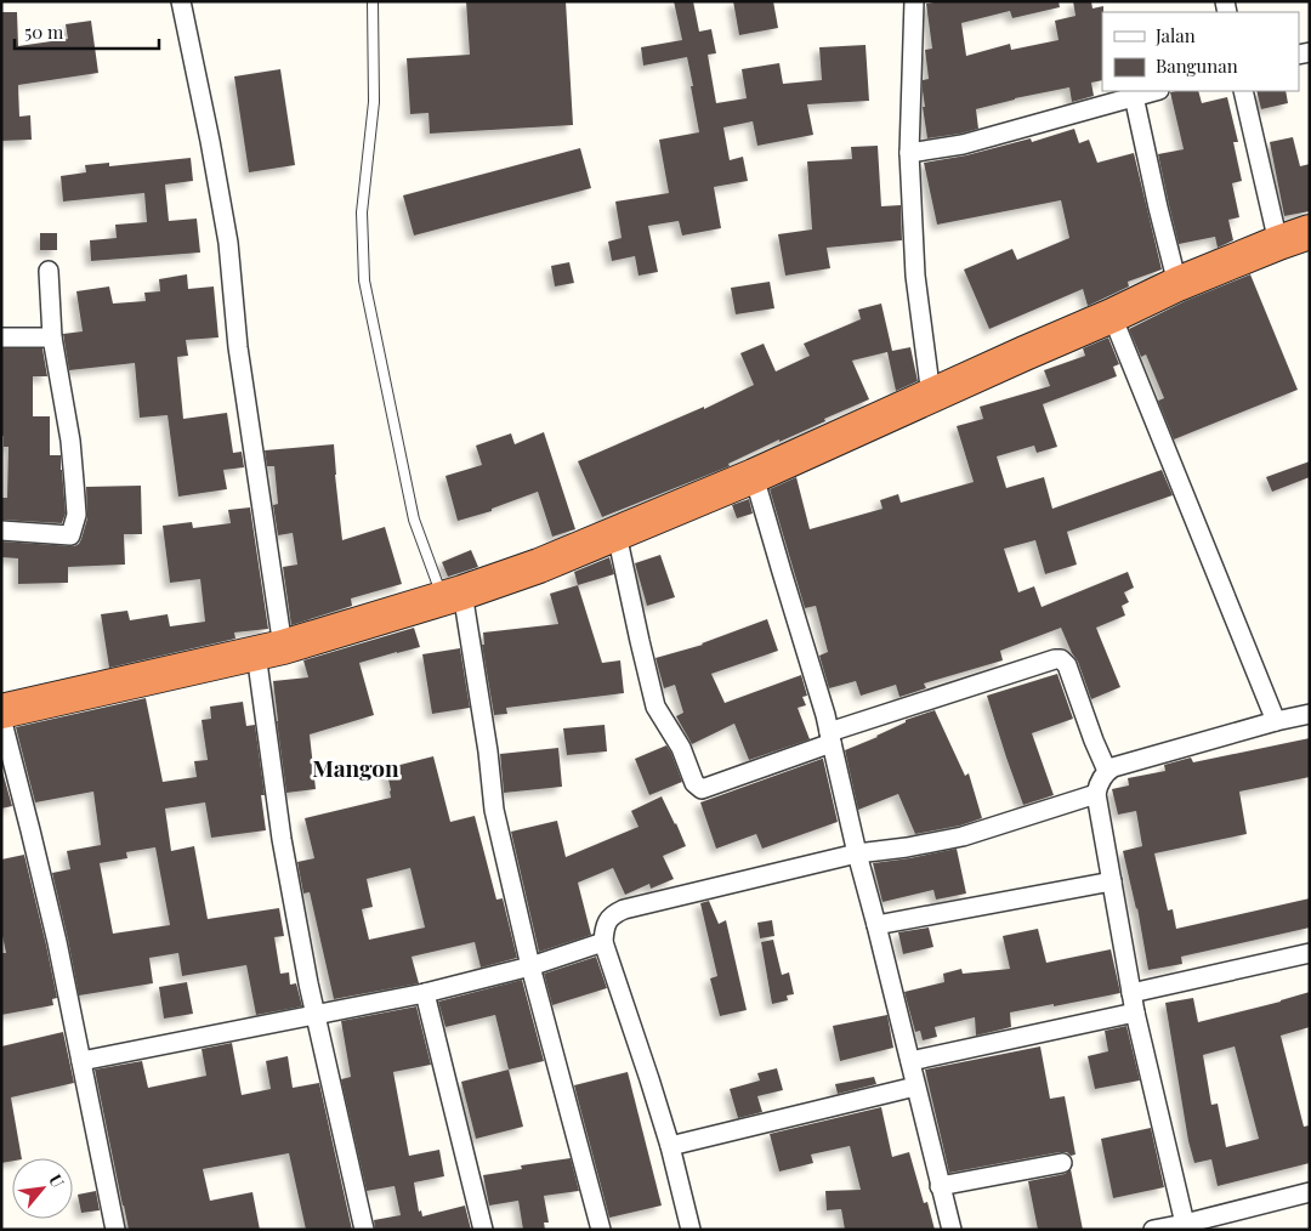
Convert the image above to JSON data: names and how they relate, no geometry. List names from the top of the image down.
{
  "districts": ["Mangon"],
  "legend": ["Jalan", "Bangunan"],
  "scale_bar": "50 m",
  "north": "top right"
}
